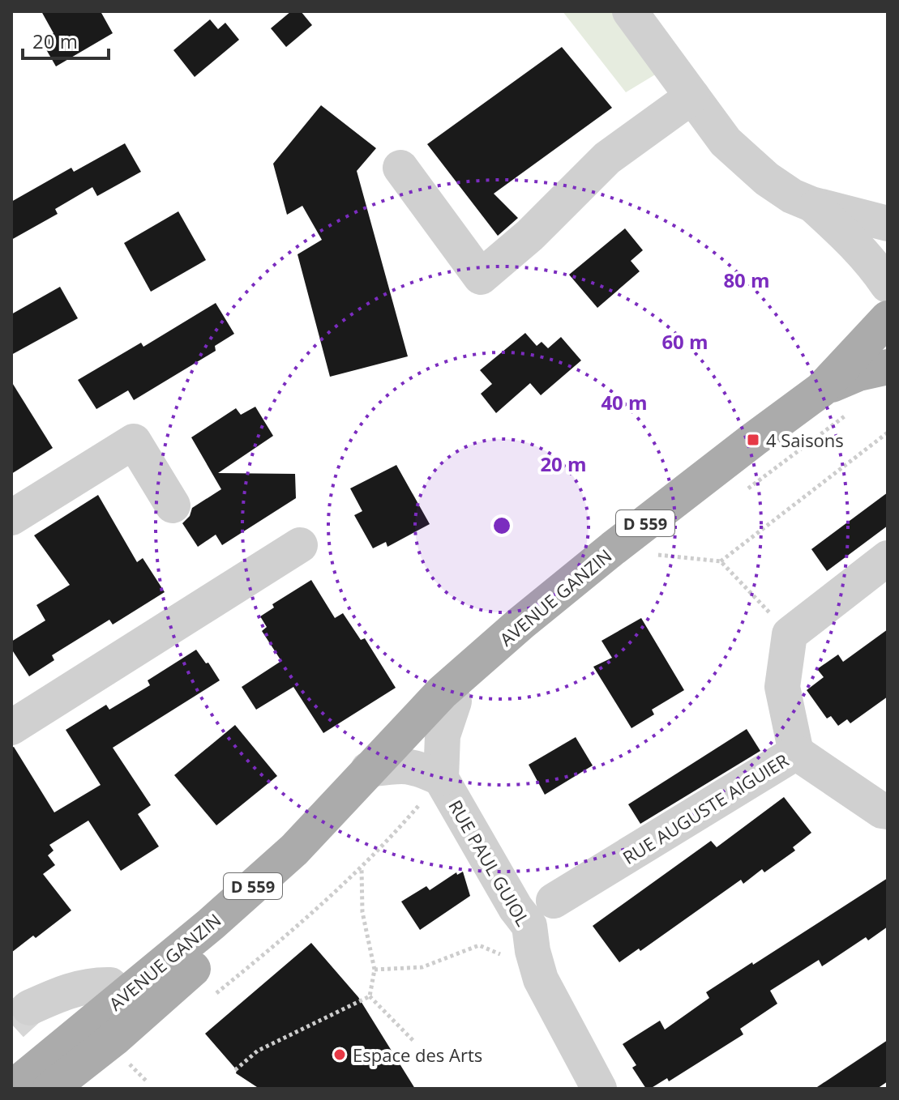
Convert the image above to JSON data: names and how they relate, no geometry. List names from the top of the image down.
{
  "streets": {
    "main road": ["D 559", "AVENUE GANZIN"],
    "street": ["RUE AUGUSTE AIGUIER", "RUE PAUL GUIOL"]
  },
  "crossings": [
    ["AVENUE GANZIN", "RUE PAUL GUIOL"]
  ],
  "places": {
    "transit": ["4 Saisons"],
    "other": ["Espace des Arts"]
  },
  "scale_bar": "20 m",
  "rings": [
    "80 m",
    "60 m",
    "40 m",
    "20 m"
  ]
}
